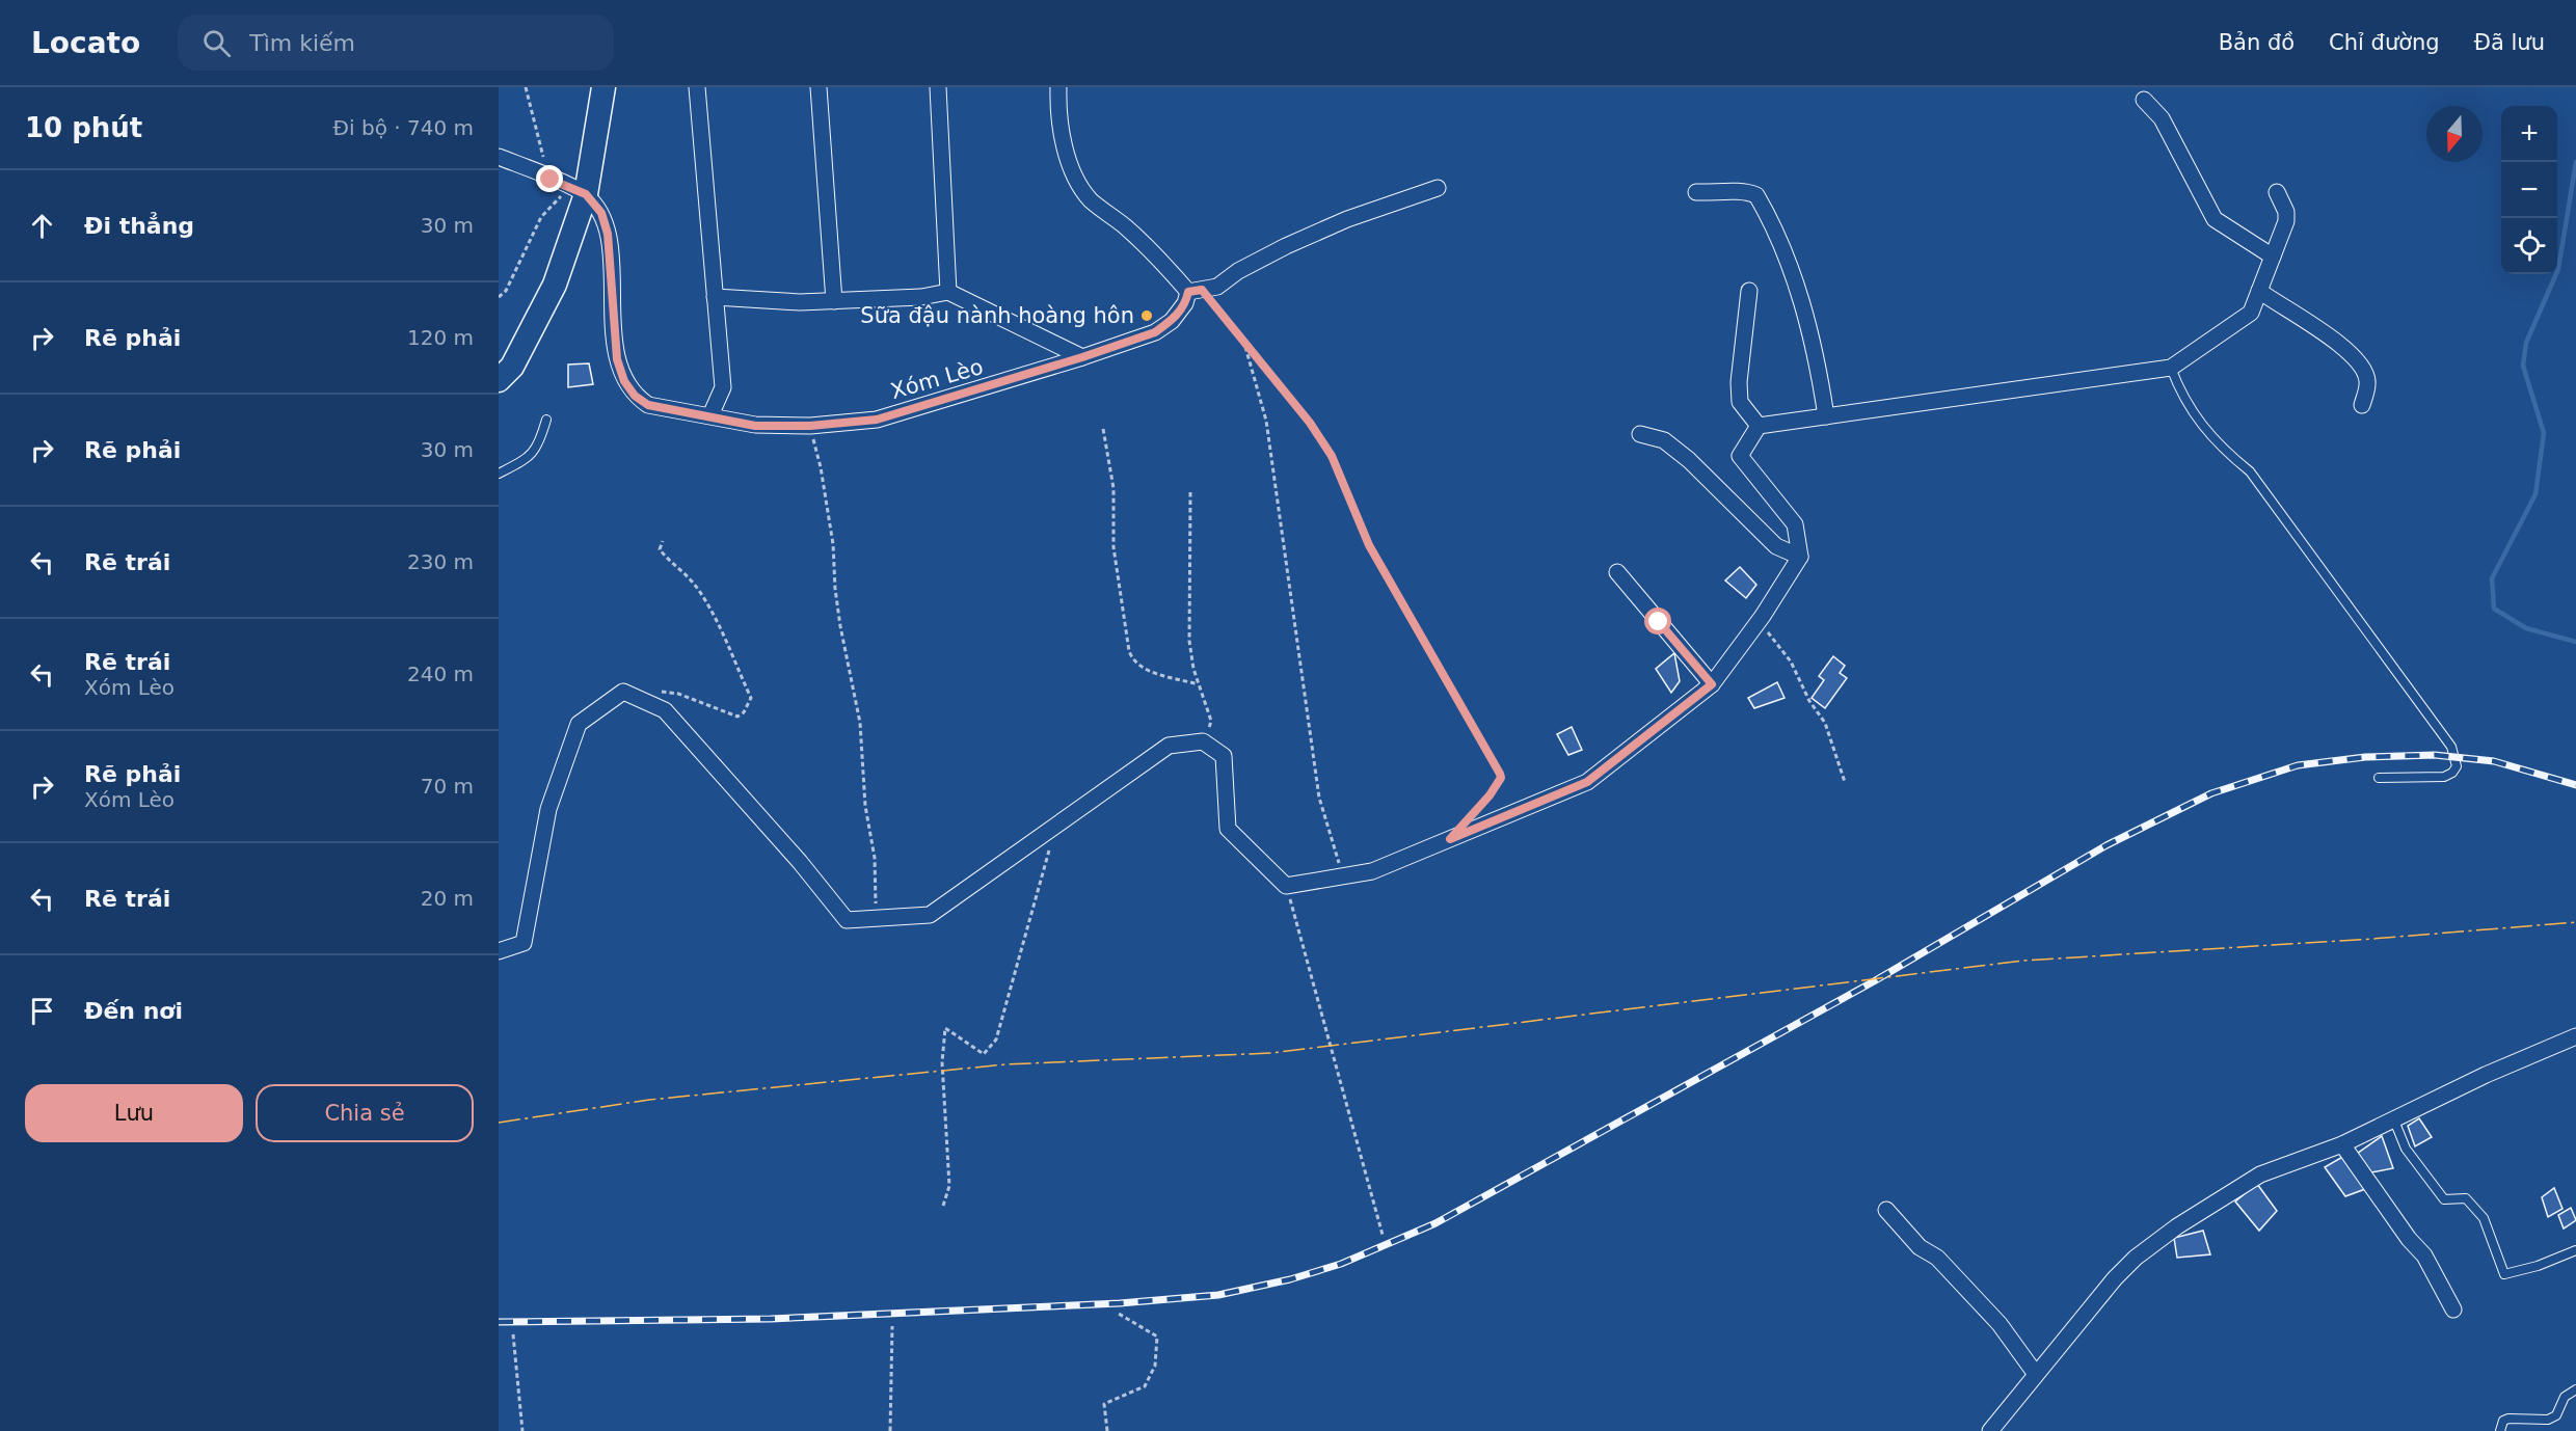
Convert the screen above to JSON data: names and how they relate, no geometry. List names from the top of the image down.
{
  "streets": {
    "street": ["Xóm Lèo"]
  },
  "places": ["Sữa đậu nành hoàng hôn"],
  "north": "bottom",
  "page": {
    "header": "Locato",
    "search": "Tìm kiếm",
    "nav": ["Bản đồ", "Chỉ đường", "Đã lưu"],
    "heading": ["10 phút", "Đi bộ · 740 m"],
    "map_buttons": ["+", "−"],
    "list": [
      ["Đi thẳng", "30 m"],
      ["Rẽ phải", "120 m"],
      ["Rẽ phải", "30 m"],
      ["Rẽ trái", "230 m"],
      ["Rẽ trái", "Xóm Lèo", "240 m"],
      ["Rẽ phải", "Xóm Lèo", "70 m"],
      ["Rẽ trái", "20 m"],
      "Đến nơi"
    ],
    "buttons": ["Lưu", "Chia sẻ"]
  }
}
